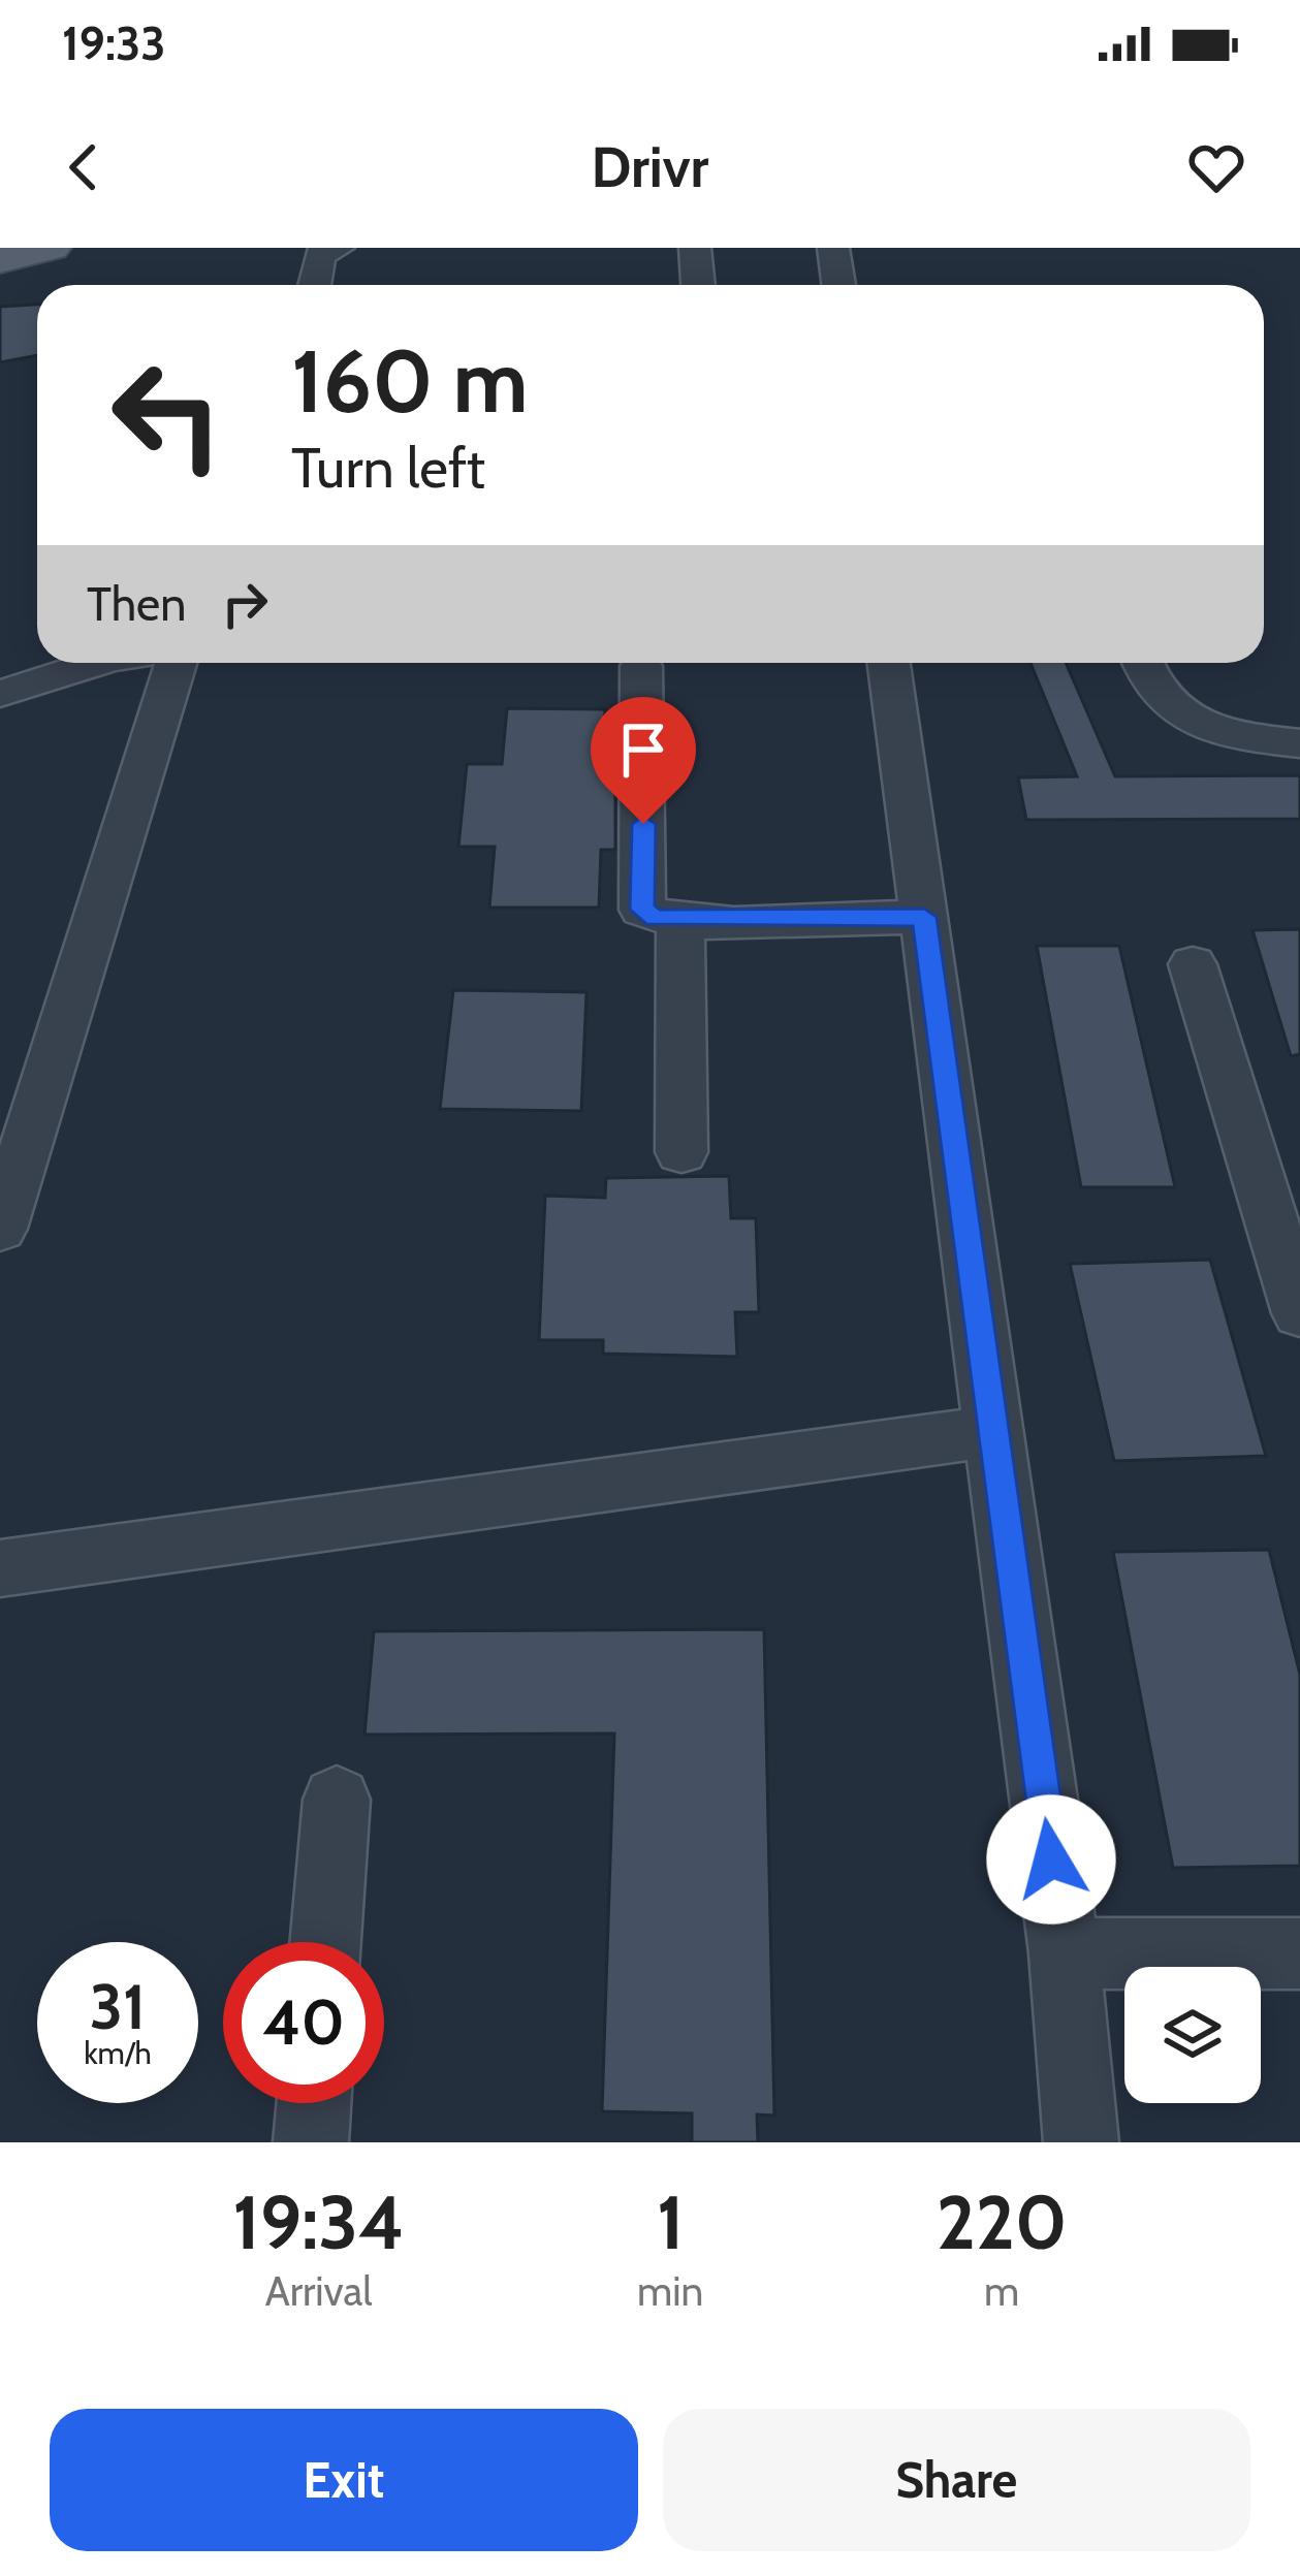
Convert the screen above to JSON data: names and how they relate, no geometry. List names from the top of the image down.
{
  "page": {
    "status": "19:33",
    "header": "Drivr",
    "turn": ["160 m", "Turn left"],
    "then": "Then",
    "speed": "31 km/h",
    "limit": "40",
    "eta": [
      "19:34",
      "Arrival",
      "1",
      "min",
      "220",
      "m"
    ],
    "buttons": ["Exit", "Share"]
  }
}
